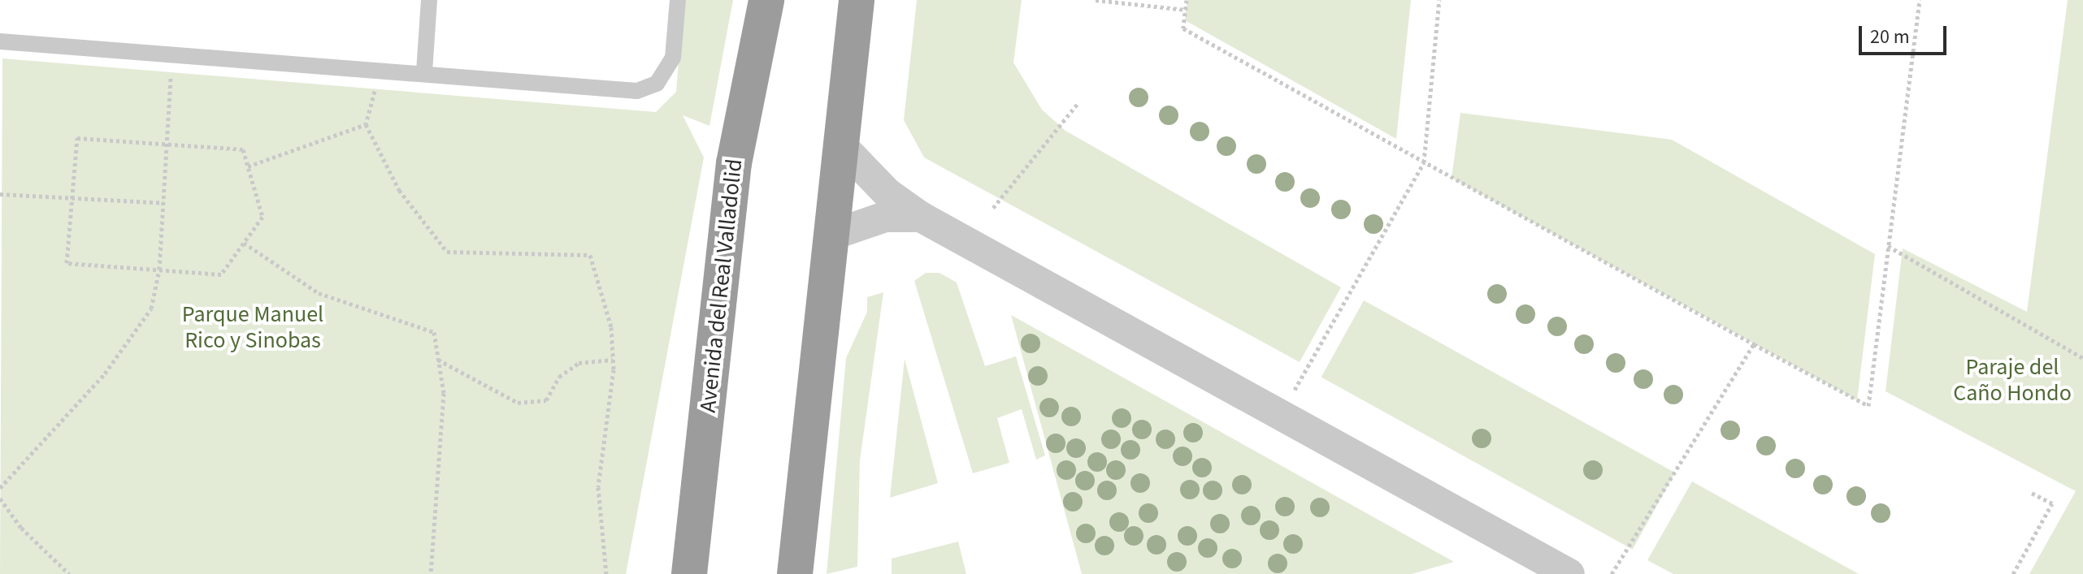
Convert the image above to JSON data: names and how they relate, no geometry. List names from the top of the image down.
{
  "streets": {
    "highway": ["Avenida del Real Valladolid"]
  },
  "parks": ["Parque Manuel Rico y Sinobas", "Paraje del Caño Hondo"],
  "scale_bar": "20 m"
}
